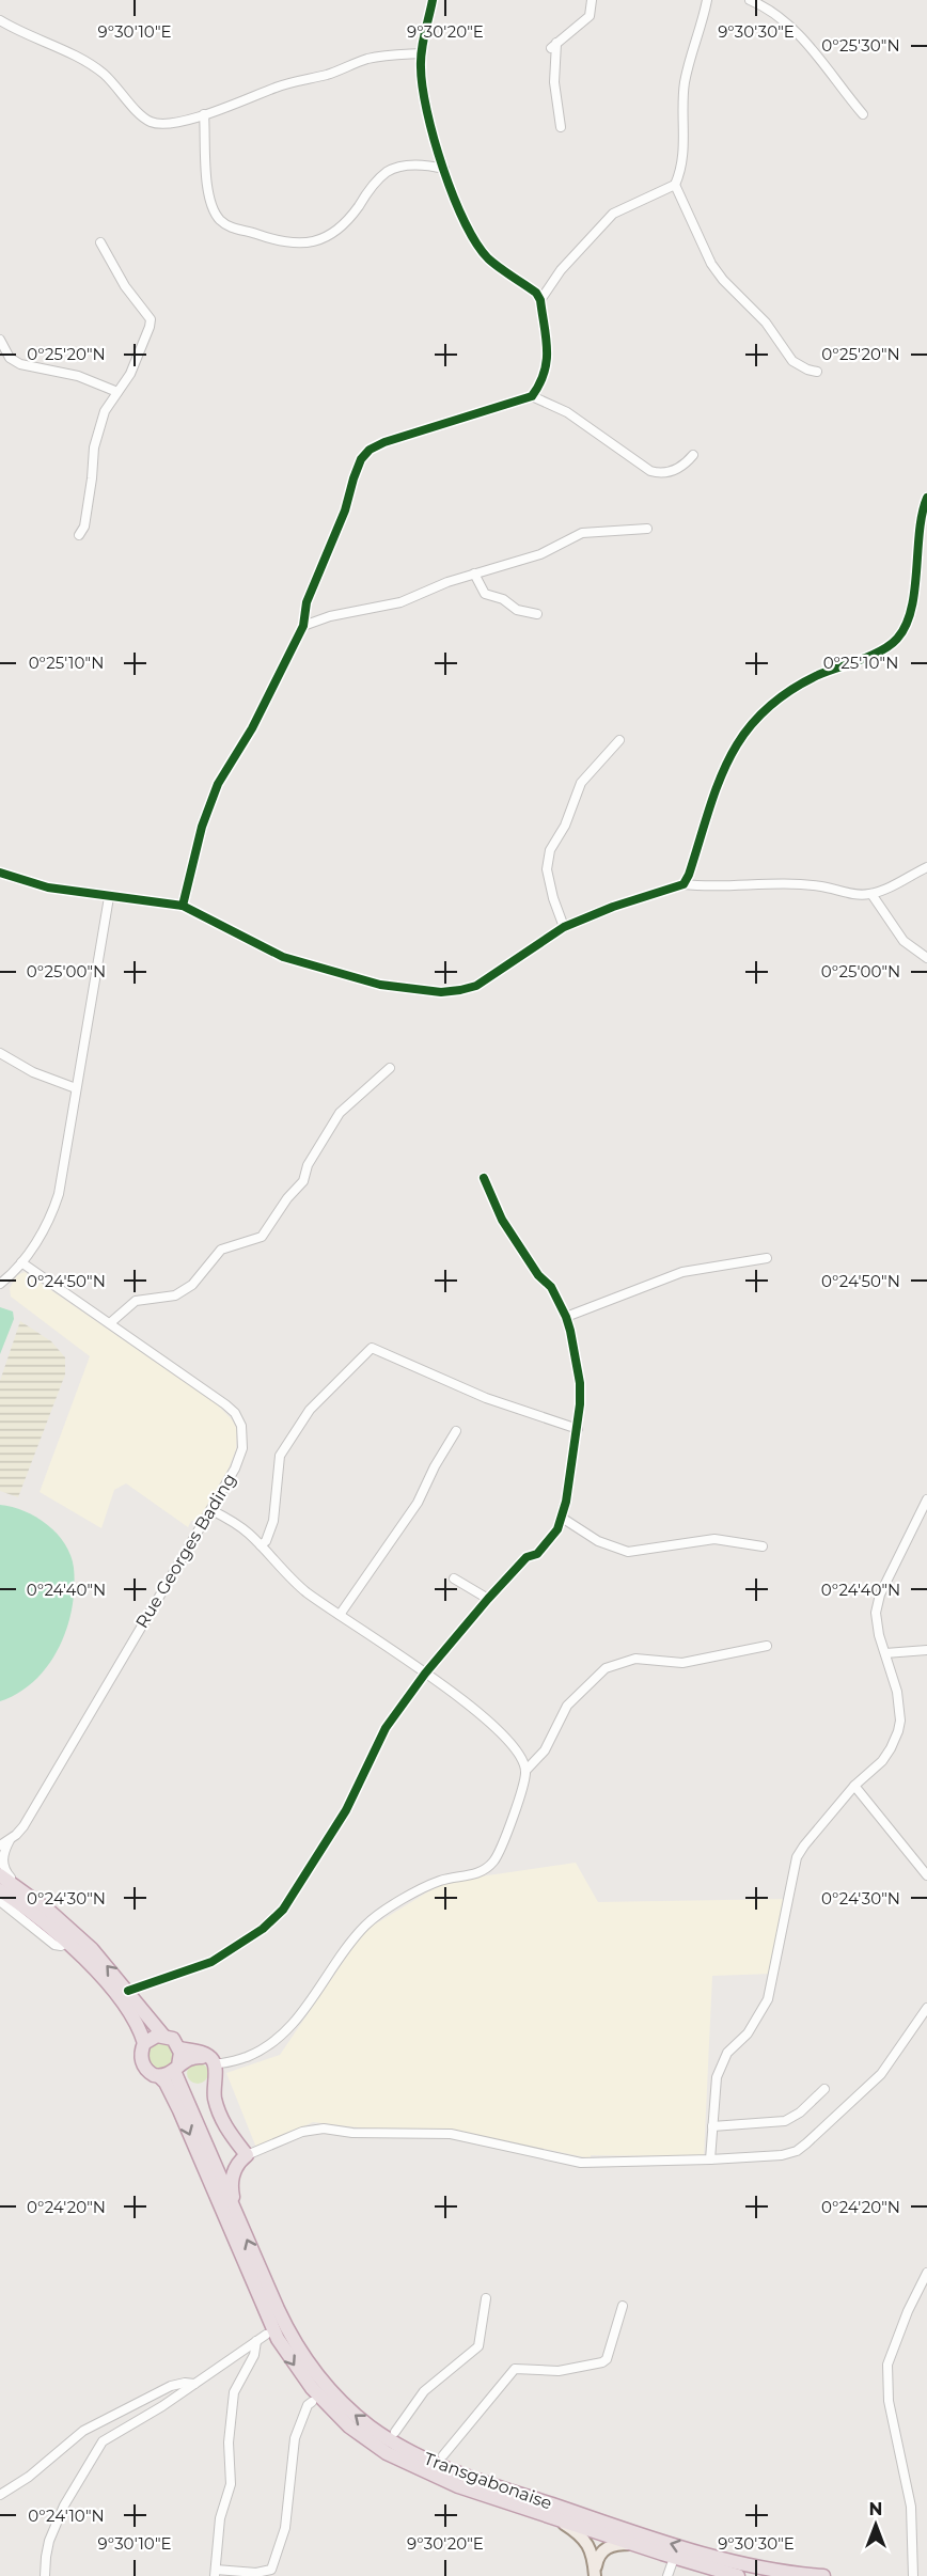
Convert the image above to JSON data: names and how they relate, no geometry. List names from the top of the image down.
{
  "streets": {
    "highway": ["Transgabonaise"],
    "street": ["Rue Georges Bading"]
  },
  "north": "top",
  "coordinates": [
    "9°30'10\"E",
    "9°30'20\"E",
    "9°30'30\"E",
    "0°25'30\"N",
    "0°25'20\"N",
    "0°25'10\"N",
    "0°25'00\"N",
    "0°24'50\"N",
    "0°24'40\"N",
    "0°24'30\"N",
    "0°24'20\"N",
    "0°24'10\"N"
  ]
}
